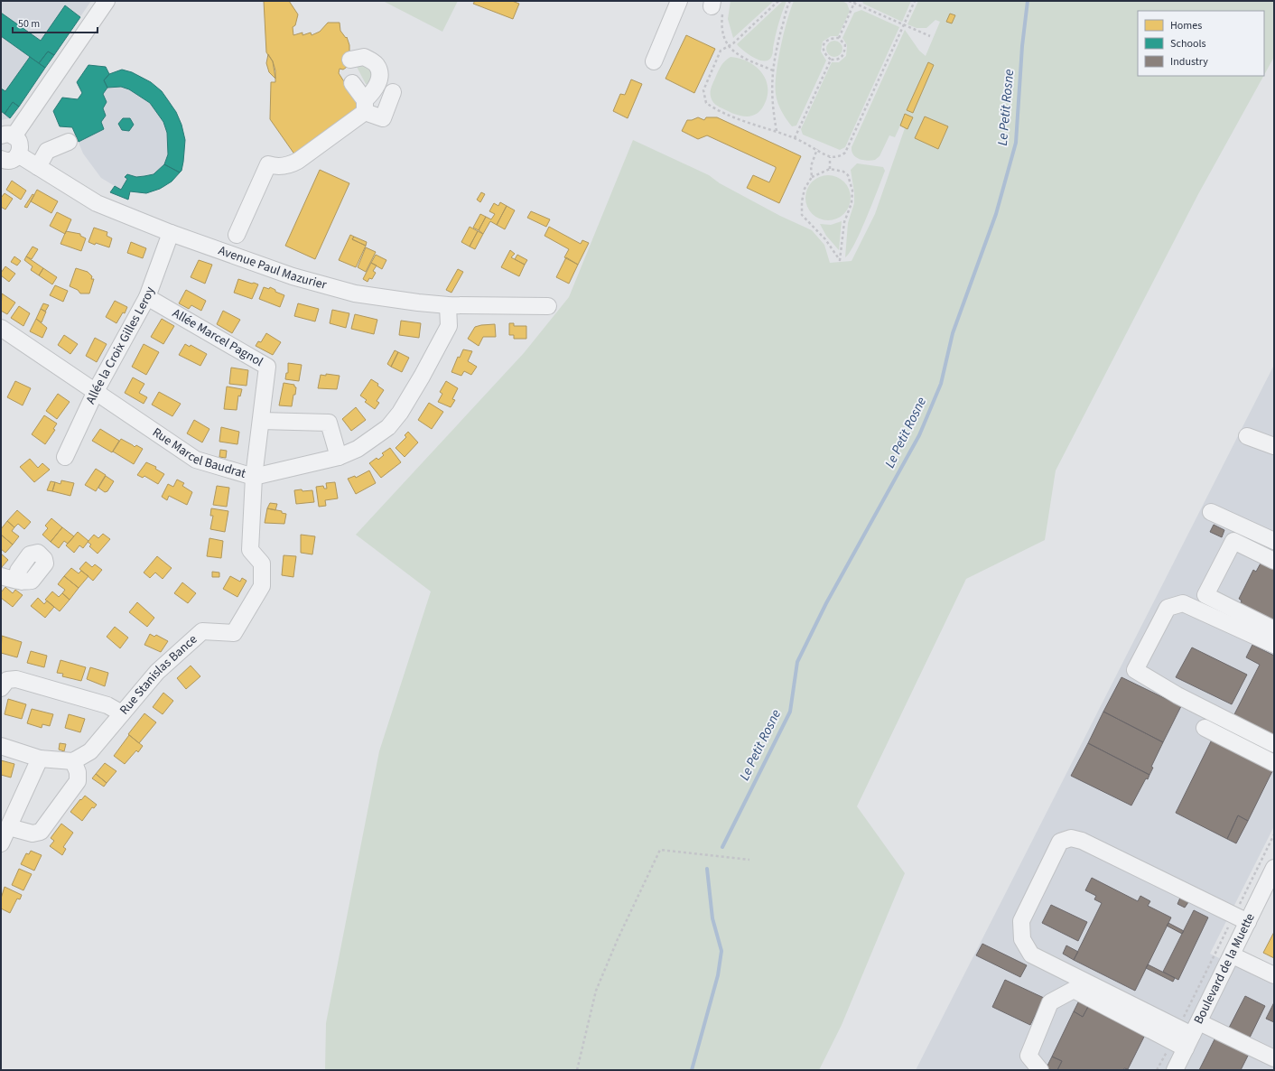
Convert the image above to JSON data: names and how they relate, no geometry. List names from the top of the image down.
{
  "streets": {
    "street": [
      "Avenue Paul Mazurier",
      "Allée Marcel Pagnol",
      "Allée la Croix Gilles Leroy",
      "Rue Marcel Baudrat",
      "Rue Stanislas Bance",
      "Boulevard de la Muette"
    ]
  },
  "crossings": [
    ["Avenue Paul Mazurier", "Allée la Croix Gilles Leroy"],
    ["Avenue Paul Mazurier", "Rue Marcel Baudrat"],
    ["Allée Marcel Pagnol", "Allée la Croix Gilles Leroy"],
    ["Allée Marcel Pagnol", "Rue Marcel Baudrat"],
    ["Allée Marcel Pagnol", "Rue Stanislas Bance"],
    ["Allée la Croix Gilles Leroy", "Rue Marcel Baudrat"],
    ["Rue Marcel Baudrat", "Rue Stanislas Bance"]
  ],
  "water": ["Le Petit Rosne"],
  "legend": ["Homes", "Schools", "Industry"],
  "scale_bar": "50 m"
}
